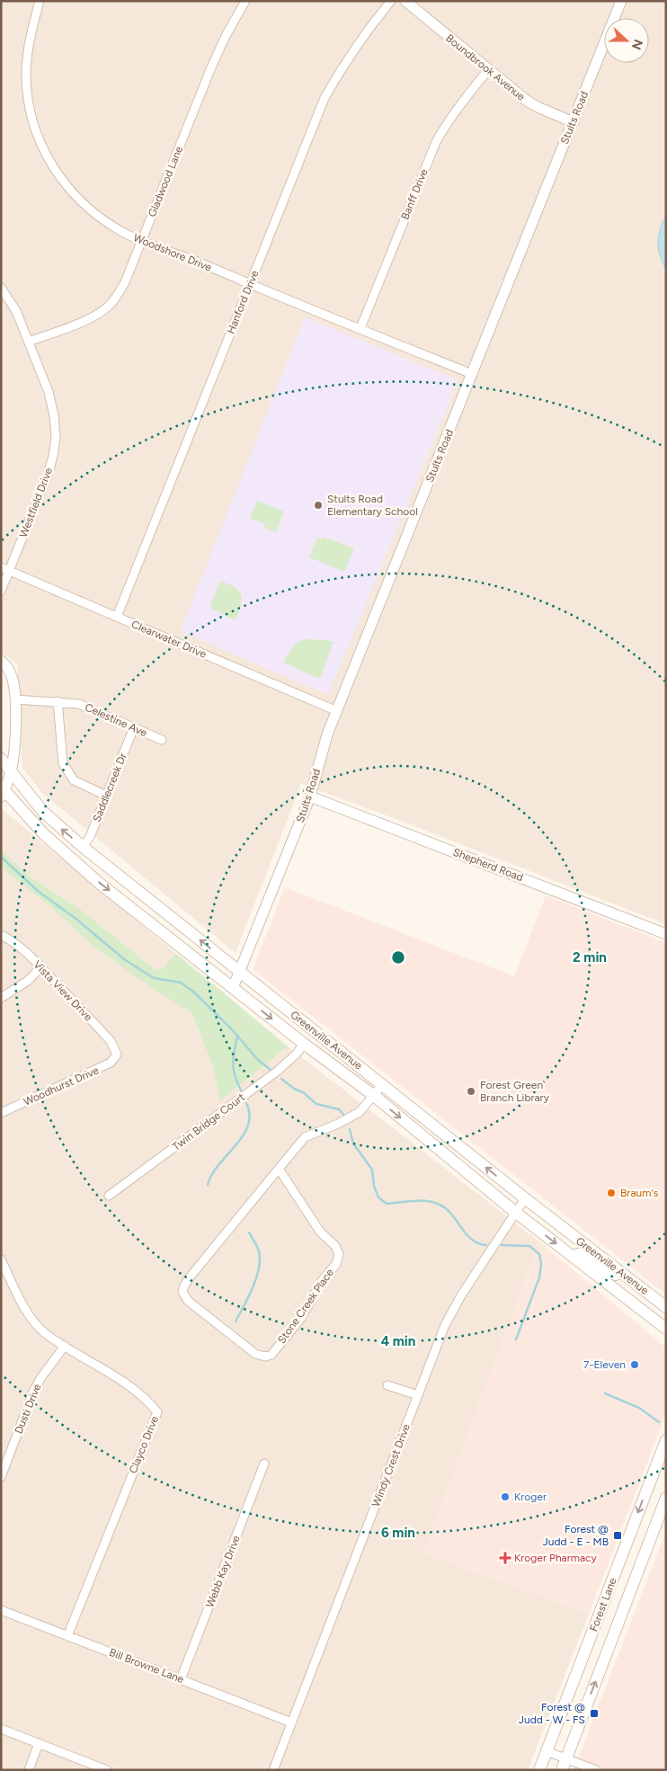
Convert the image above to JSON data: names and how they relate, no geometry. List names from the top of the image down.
{
  "streets": {
    "main road": ["Greenville Avenue", "Forest Lane"],
    "street": [
      "Boundbrook Avenue",
      "Stults Road",
      "Gladwood Lane",
      "Banff Drive",
      "Woodshore Drive",
      "Hanford Drive",
      "Westfield Drive",
      "Clearwater Drive",
      "Celestine Ave",
      "Saddlecreek Dr",
      "Shepherd Road",
      "Vista View Drive",
      "Woodhurst Drive",
      "Twin Bridge Court",
      "Stone Creek Place",
      "Dusti Drive",
      "Clayco Drive",
      "Windy Crest Drive",
      "Webb Kay Drive",
      "Bill Browne Lane"
    ]
  },
  "crossings": [
    ["Boundbrook Avenue", "Stults Road"],
    ["Boundbrook Avenue", "Banff Drive"],
    ["Stults Road", "Woodshore Drive"],
    ["Stults Road", "Clearwater Drive"],
    ["Stults Road", "Shepherd Road"],
    ["Stults Road", "Greenville Avenue"],
    ["Gladwood Lane", "Woodshore Drive"],
    ["Gladwood Lane", "Westfield Drive"],
    ["Banff Drive", "Woodshore Drive"],
    ["Woodshore Drive", "Hanford Drive"],
    ["Hanford Drive", "Clearwater Drive"],
    ["Westfield Drive", "Clearwater Drive"],
    ["Celestine Ave", "Saddlecreek Dr"],
    ["Saddlecreek Dr", "Greenville Avenue"],
    ["Vista View Drive", "Woodhurst Drive"],
    ["Greenville Avenue", "Twin Bridge Court"],
    ["Greenville Avenue", "Stone Creek Place"],
    ["Greenville Avenue", "Windy Crest Drive"],
    ["Dusti Drive", "Clayco Drive"],
    ["Clayco Drive", "Bill Browne Lane"],
    ["Windy Crest Drive", "Bill Browne Lane"],
    ["Webb Kay Drive", "Bill Browne Lane"]
  ],
  "places": {
    "other": [
      "Stults Road Elementary School",
      "Forest Green Branch Library",
      "Braum's",
      "7-Eleven",
      "Kroger"
    ],
    "transit": ["Forest @ Judd - E - MB", "Forest @ Judd - W - FS"],
    "health": ["Kroger Pharmacy"]
  },
  "north": "right",
  "rings": ["2 min", "4 min", "6 min"]
}
